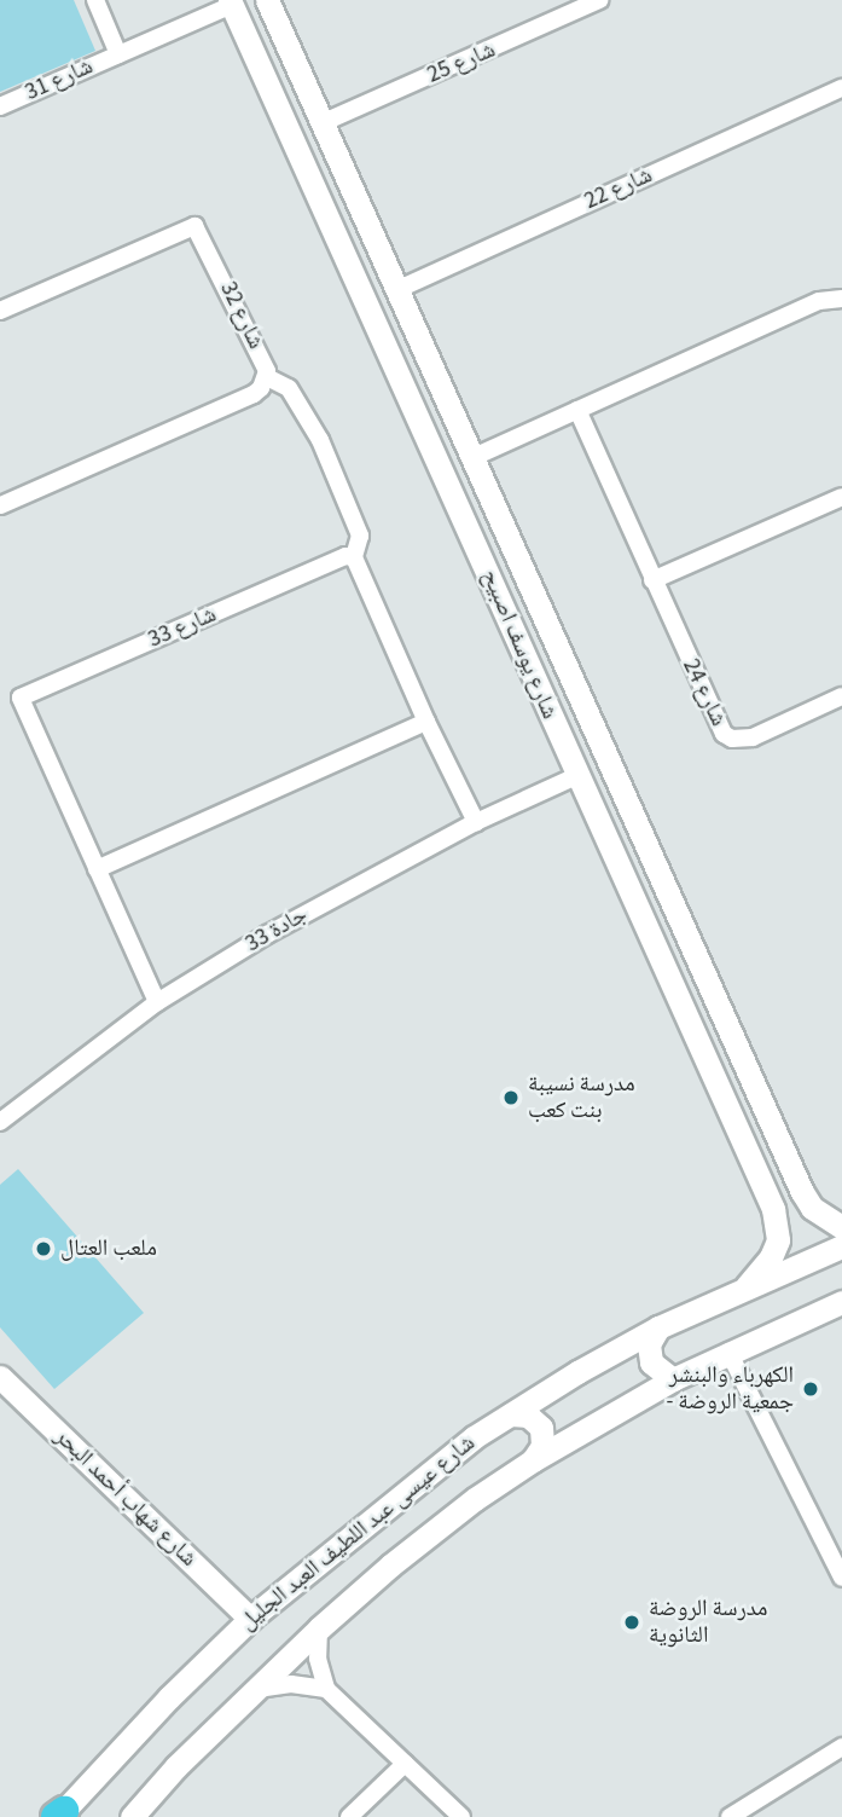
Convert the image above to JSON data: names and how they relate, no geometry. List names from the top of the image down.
{
  "streets": {
    "street": [
      "شارع 25",
      "شارع 31",
      "شارع 22",
      "شارع 32",
      "شارع 33",
      "شارع يوسف اصبيح",
      "شارع 24",
      "جادة 33",
      "شارع شهاب أحمد البحر",
      "شارع عيسى عبد اللطيف العبد الجليل"
    ]
  },
  "crossings": [
    ["شارع 25", "شارع يوسف اصبيح"],
    ["شارع 31", "شارع يوسف اصبيح"],
    ["شارع 22", "شارع يوسف اصبيح"],
    ["شارع 33", "جادة 33"],
    ["شارع يوسف اصبيح", "جادة 33"],
    ["شارع يوسف اصبيح", "شارع عيسى عبد اللطيف العبد الجليل"],
    ["شارع شهاب أحمد البحر", "شارع عيسى عبد اللطيف العبد الجليل"]
  ],
  "places": [
    "مدرسة نسيبة بنت كعب",
    "ملعب العتال",
    "الكهرباء والبنشر - جمعية الروضة",
    "مدرسة الروضة الثانوية"
  ]
}
